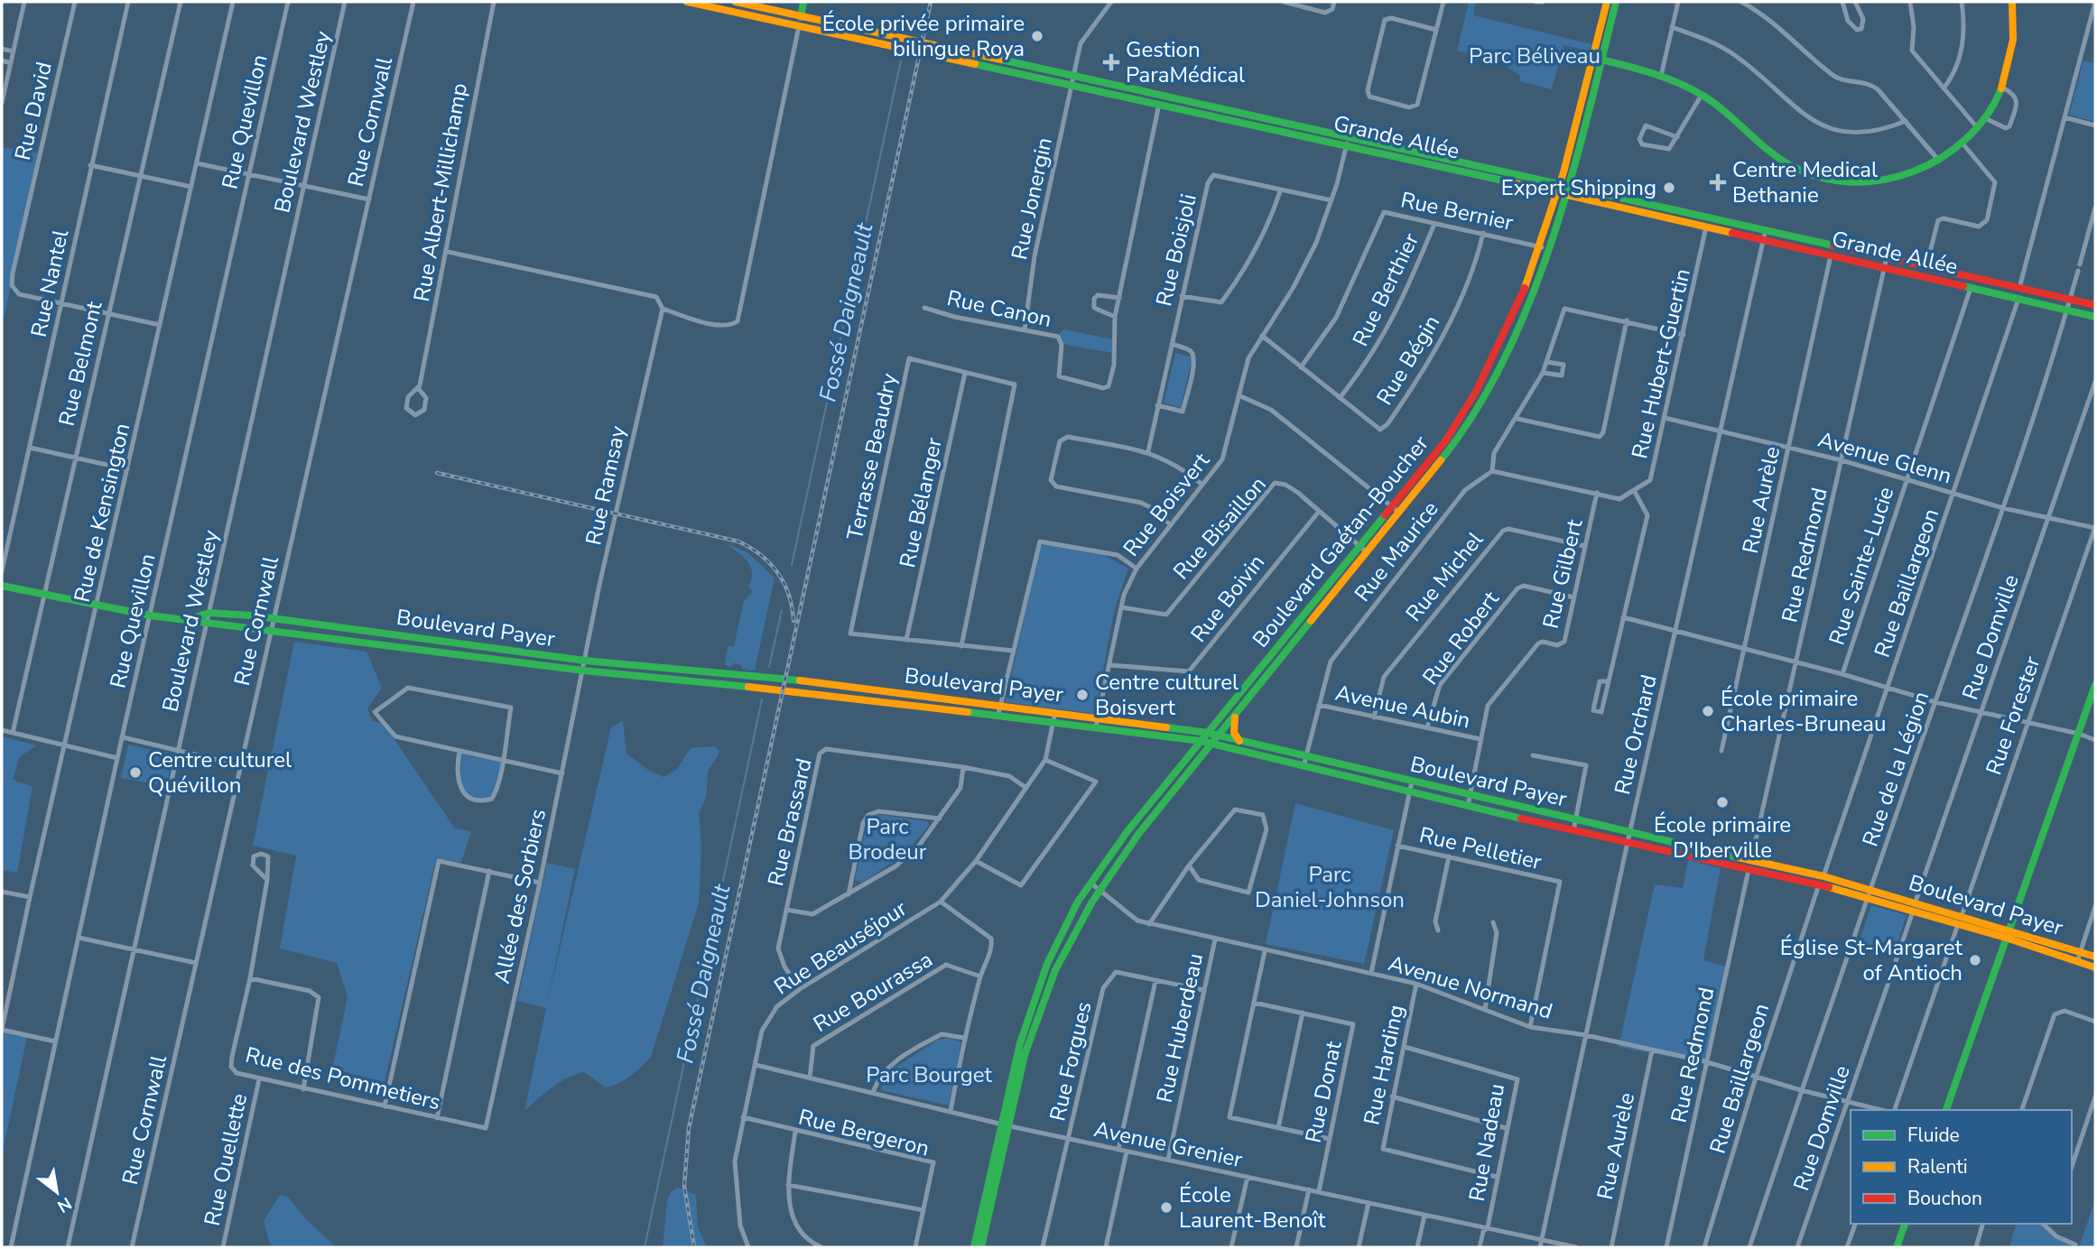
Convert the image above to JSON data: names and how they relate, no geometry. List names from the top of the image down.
{
  "streets": {
    "main road": ["Grande Allée", "Boulevard Gaétan-Boucher", "Boulevard Payer"],
    "street": [
      "Rue David",
      "Rue Quevillon",
      "Boulevard Westley",
      "Rue Cornwall",
      "Rue Albert-Millichamp",
      "Rue Jonergin",
      "Rue Bernier",
      "Rue Boisjoli",
      "Rue Nantel",
      "Rue Berthier",
      "Rue Canon",
      "Rue Bégin",
      "Rue Belmont",
      "Rue Hubert-Guertin",
      "Terrasse Beaudry",
      "Avenue Glenn",
      "Rue Ramsay",
      "Rue Aurèle",
      "Rue Bélanger",
      "Rue Boisvert",
      "Rue de Kensington",
      "Rue Bisaillon",
      "Rue Maurice",
      "Rue Redmond",
      "Rue Sainte-Lucie",
      "Rue Gilbert",
      "Rue Michel",
      "Rue Baillargeon",
      "Rue Boivin",
      "Rue Domville",
      "Rue Robert",
      "Avenue Aubin",
      "Rue Forester",
      "Rue Orchard",
      "Rue de la Légion",
      "Rue Brassard",
      "Rue Pelletier",
      "Allée des Sorbiers",
      "Rue Beauséjour",
      "Avenue Normand",
      "Rue Bourassa",
      "Rue Huberdeau",
      "Rue Forgues",
      "Rue Harding",
      "Rue des Pommetiers",
      "Rue Donat",
      "Rue Bergeron",
      "Rue Nadeau",
      "Avenue Grenier",
      "Rue Ouellette"
    ]
  },
  "crossings": [
    ["Rue David", "Rue Nantel"],
    ["Rue Quevillon", "Boulevard Payer"],
    ["Boulevard Westley", "Boulevard Payer"],
    ["Rue Cornwall", "Boulevard Payer"],
    ["Grande Allée", "Rue Jonergin"],
    ["Grande Allée", "Rue Canon"],
    ["Grande Allée", "Rue Hubert-Guertin"],
    ["Grande Allée", "Rue Aurèle"],
    ["Grande Allée", "Rue Boisvert"],
    ["Grande Allée", "Boulevard Gaétan-Boucher"],
    ["Grande Allée", "Rue Redmond"],
    ["Grande Allée", "Rue Sainte-Lucie"],
    ["Grande Allée", "Rue Baillargeon"],
    ["Grande Allée", "Rue Orchard"],
    ["Grande Allée", "Rue de la Légion"],
    ["Rue Jonergin", "Rue Canon"],
    ["Rue Bernier", "Rue Berthier"],
    ["Rue Bernier", "Rue Bégin"],
    ["Rue Bernier", "Boulevard Gaétan-Boucher"],
    ["Rue Boisjoli", "Rue Boisvert"],
    ["Rue Berthier", "Rue Bégin"],
    ["Rue Bégin", "Rue Boisvert"],
    ["Rue Belmont", "Boulevard Payer"],
    ["Rue Hubert-Guertin", "Avenue Glenn"],
    ["Terrasse Beaudry", "Rue Bélanger"],
    ["Avenue Glenn", "Rue Aurèle"],
    ["Avenue Glenn", "Rue Redmond"],
    ["Avenue Glenn", "Rue Sainte-Lucie"],
    ["Avenue Glenn", "Rue Baillargeon"],
    ["Avenue Glenn", "Rue Domville"],
    ["Avenue Glenn", "Rue Forester"],
    ["Avenue Glenn", "Rue Orchard"],
    ["Avenue Glenn", "Rue de la Légion"],
    ["Rue Ramsay", "Boulevard Payer"],
    ["Rue Ramsay", "Allée des Sorbiers"],
    ["Rue Aurèle", "Avenue Normand"],
    ["Rue Boisvert", "Rue Bisaillon"],
    ["Rue Boisvert", "Rue Boivin"],
    ["Rue Boisvert", "Boulevard Payer"],
    ["Rue de Kensington", "Boulevard Payer"],
    ["Rue Bisaillon", "Boulevard Gaétan-Boucher"],
    ["Rue Bisaillon", "Rue Boivin"],
    ["Boulevard Gaétan-Boucher", "Boulevard Payer"],
    ["Boulevard Gaétan-Boucher", "Avenue Normand"],
    ["Boulevard Gaétan-Boucher", "Avenue Grenier"],
    ["Rue Maurice", "Boulevard Payer"],
    ["Rue Maurice", "Avenue Aubin"],
    ["Rue Redmond", "Boulevard Payer"],
    ["Rue Redmond", "Avenue Normand"],
    ["Rue Gilbert", "Rue Michel"],
    ["Rue Gilbert", "Boulevard Payer"],
    ["Rue Gilbert", "Rue Robert"],
    ["Rue Gilbert", "Avenue Aubin"],
    ["Rue Michel", "Avenue Aubin"],
    ["Rue Baillargeon", "Boulevard Payer"],
    ["Rue Baillargeon", "Avenue Normand"],
    ["Boulevard Payer", "Rue Domville"],
    ["Boulevard Payer", "Rue Forester"],
    ["Boulevard Payer", "Rue Orchard"],
    ["Boulevard Payer", "Rue de la Légion"],
    ["Boulevard Payer", "Allée des Sorbiers"],
    ["Boulevard Payer", "Rue Beauséjour"],
    ["Rue Domville", "Avenue Normand"],
    ["Rue Robert", "Avenue Aubin"],
    ["Rue Orchard", "Avenue Normand"],
    ["Rue Orchard", "Avenue Grenier"],
    ["Rue de la Légion", "Avenue Normand"],
    ["Rue Brassard", "Rue Beauséjour"],
    ["Rue Pelletier", "Avenue Normand"],
    ["Allée des Sorbiers", "Rue des Pommetiers"],
    ["Rue Beauséjour", "Rue Bergeron"],
    ["Rue Beauséjour", "Avenue Grenier"],
    ["Avenue Normand", "Rue Huberdeau"],
    ["Avenue Normand", "Rue Harding"],
    ["Rue Bourassa", "Avenue Grenier"],
    ["Rue Huberdeau", "Rue Forgues"],
    ["Rue Huberdeau", "Avenue Grenier"],
    ["Rue Forgues", "Avenue Grenier"],
    ["Rue Harding", "Rue Nadeau"],
    ["Rue des Pommetiers", "Rue Ouellette"],
    ["Rue Donat", "Avenue Grenier"],
    ["Rue Nadeau", "Avenue Grenier"]
  ],
  "water": ["Fossé Daigneault"],
  "parks": [
    "Parc Béliveau",
    "Parc Brodeur",
    "Parc Daniel-Johnson",
    "Parc Bourget"
  ],
  "places": {
    "other": [
      "École privée primaire bilingue Roya",
      "Expert Shipping",
      "Centre culturel Boisvert",
      "École primaire Charles-Bruneau",
      "Centre culturel Quévillon",
      "École primaire D'Iberville",
      "Église St-Margaret of Antioch",
      "École Laurent-Benoît"
    ],
    "health": ["Gestion ParaMédical", "Centre Medical Bethanie"]
  },
  "legend": ["Fluide", "Ralenti", "Bouchon"],
  "north": "bottom right"
}
